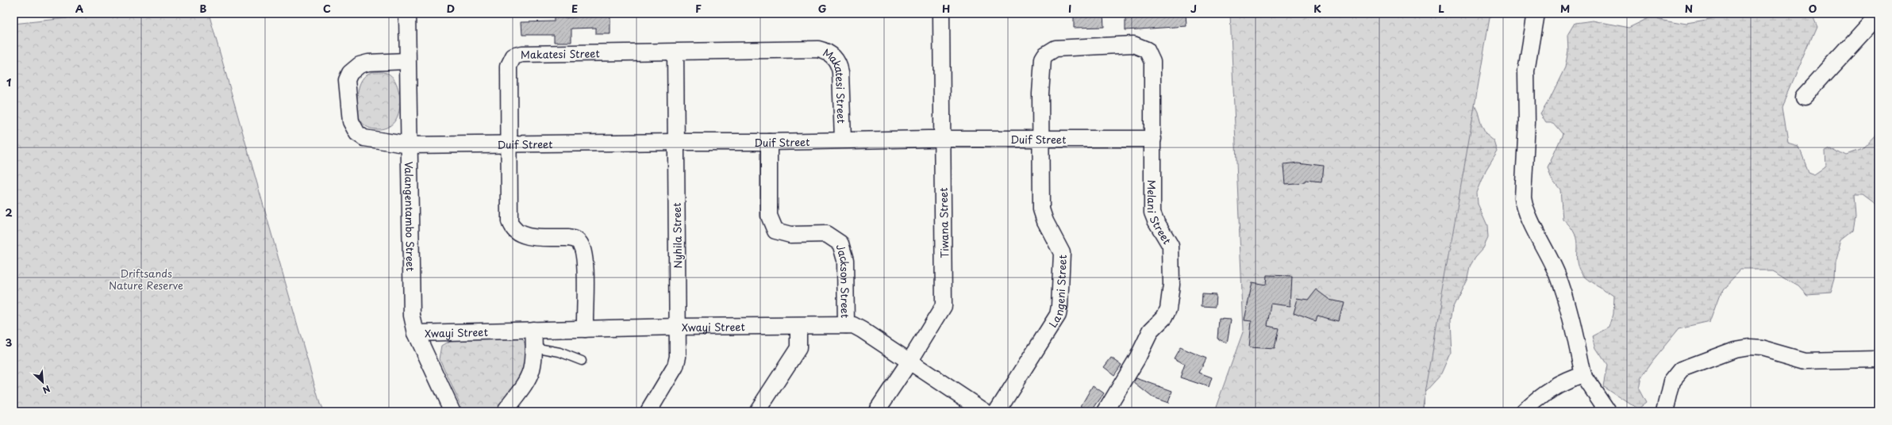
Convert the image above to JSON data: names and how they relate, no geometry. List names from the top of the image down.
{
  "streets": {
    "street": [
      "Makatesi Street",
      "Duif Street",
      "Melani Street",
      "Valangentambo Street",
      "Tiwana Street",
      "Nyhila Street",
      "Jackson Street",
      "Langeni Street",
      "Xwayi Street"
    ]
  },
  "crossings": [
    ["Makatesi Street", "Duif Street"],
    ["Makatesi Street", "Nyhila Street"],
    ["Makatesi Street", "Xwayi Street"],
    ["Duif Street", "Melani Street"],
    ["Duif Street", "Valangentambo Street"],
    ["Duif Street", "Tiwana Street"],
    ["Duif Street", "Nyhila Street"],
    ["Duif Street", "Jackson Street"],
    ["Duif Street", "Langeni Street"],
    ["Melani Street", "Langeni Street"],
    ["Valangentambo Street", "Xwayi Street"],
    ["Tiwana Street", "Xwayi Street"],
    ["Nyhila Street", "Xwayi Street"],
    ["Jackson Street", "Xwayi Street"]
  ],
  "parks": ["Driftsands Nature Reserve"],
  "north": "bottom right",
  "grid": {
    "columns": [
      "A",
      "B",
      "C",
      "D",
      "E",
      "F",
      "G",
      "H",
      "I",
      "J",
      "K",
      "L",
      "M",
      "N",
      "O"
    ],
    "rows": ["1", "2", "3"]
  }
}
